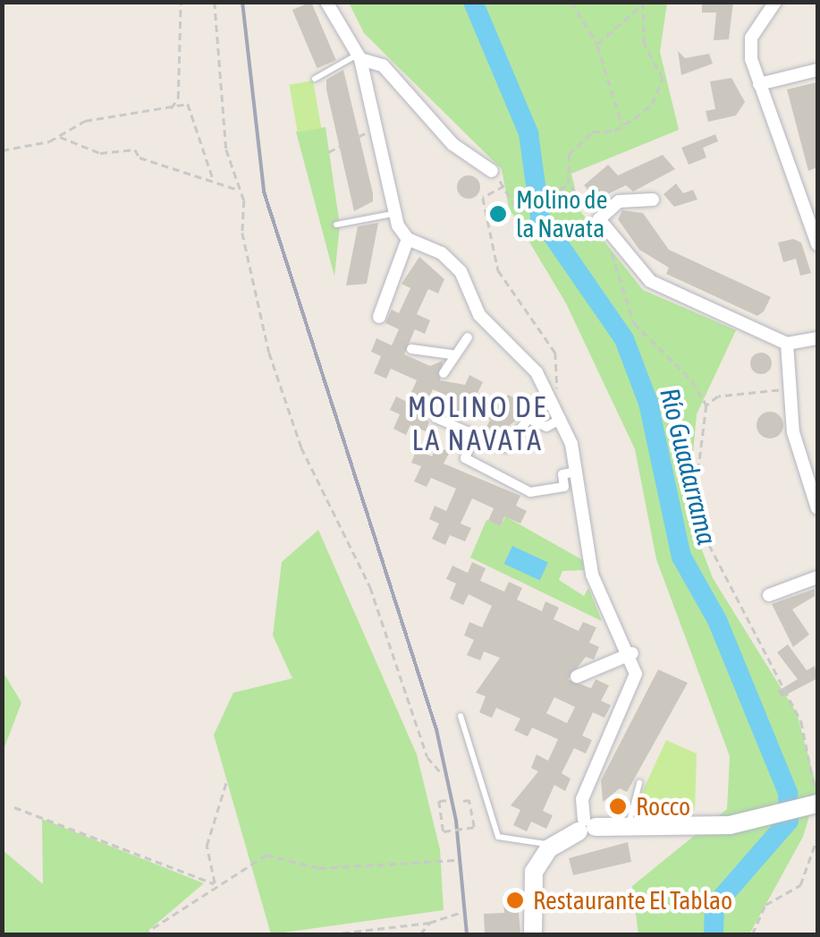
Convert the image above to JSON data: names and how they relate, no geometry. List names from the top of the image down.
{
  "districts": ["MOLINO DE LA NAVATA"],
  "water": ["Río Guadarrama"],
  "places": ["Molino de la Navata", "Rocco", "Restaurante El Tablao"]
}
